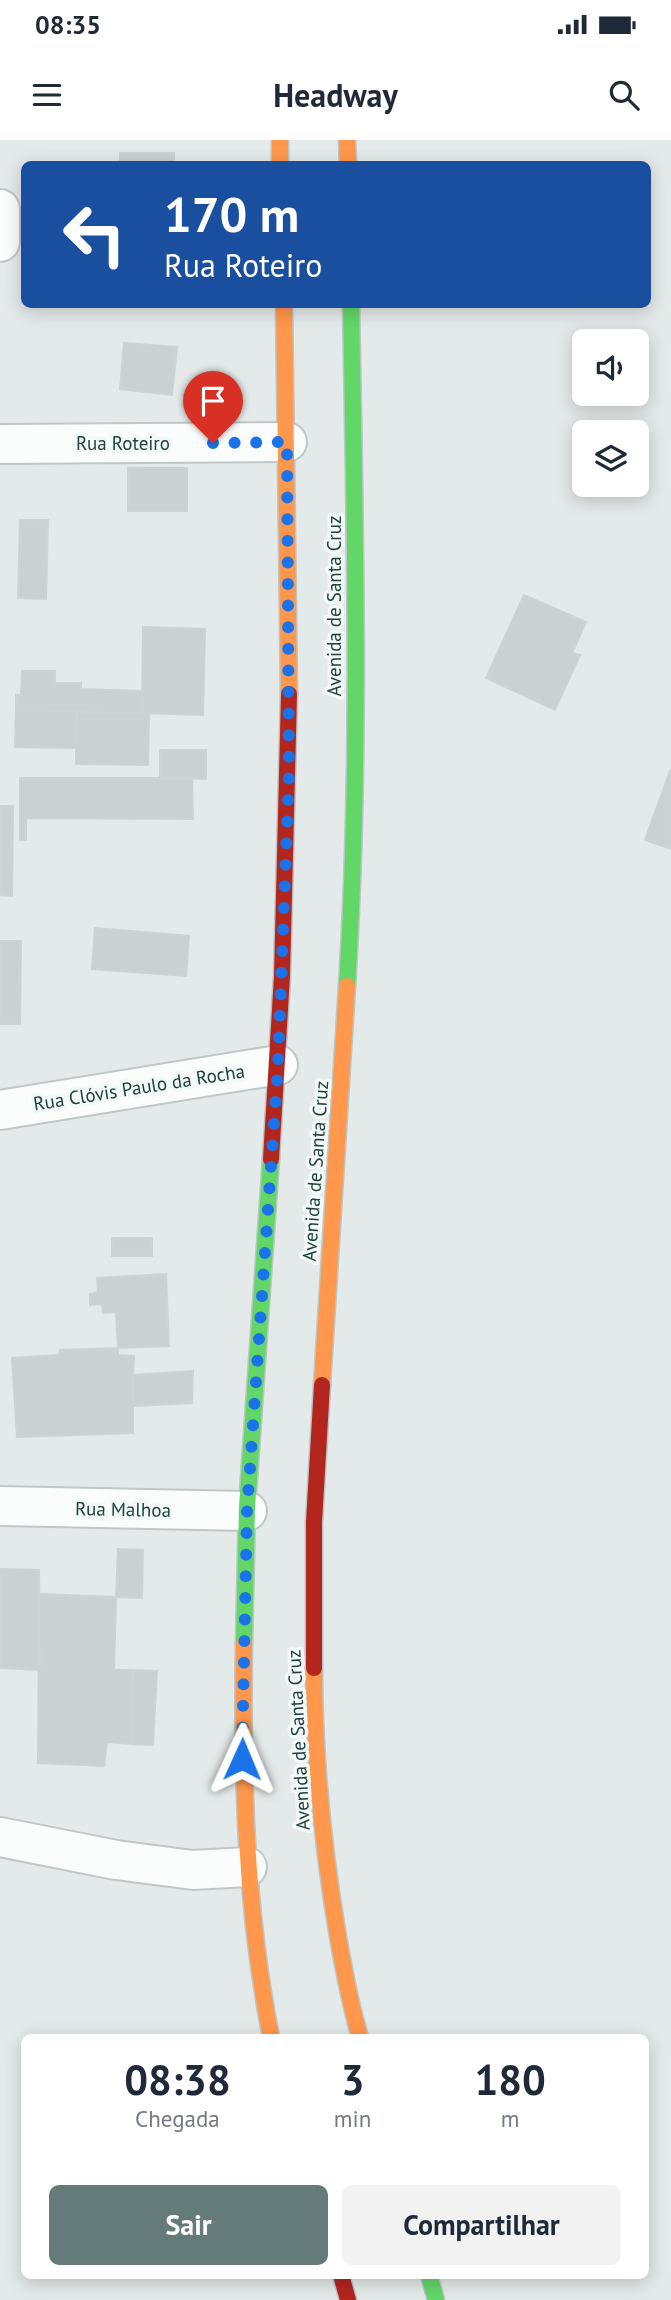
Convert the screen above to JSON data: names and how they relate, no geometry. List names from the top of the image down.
{
  "streets": {
    "main road": ["Avenida de Santa Cruz"],
    "street": ["Rua Roteiro", "Rua Clóvis Paulo da Rocha", "Rua Malhoa"]
  },
  "page": {
    "status": "08:35",
    "header": "Headway",
    "turn": ["170 m", "Rua Roteiro"],
    "eta": [
      "08:38",
      "Chegada",
      "3",
      "min",
      "180",
      "m"
    ],
    "buttons": ["Sair", "Compartilhar"]
  }
}
